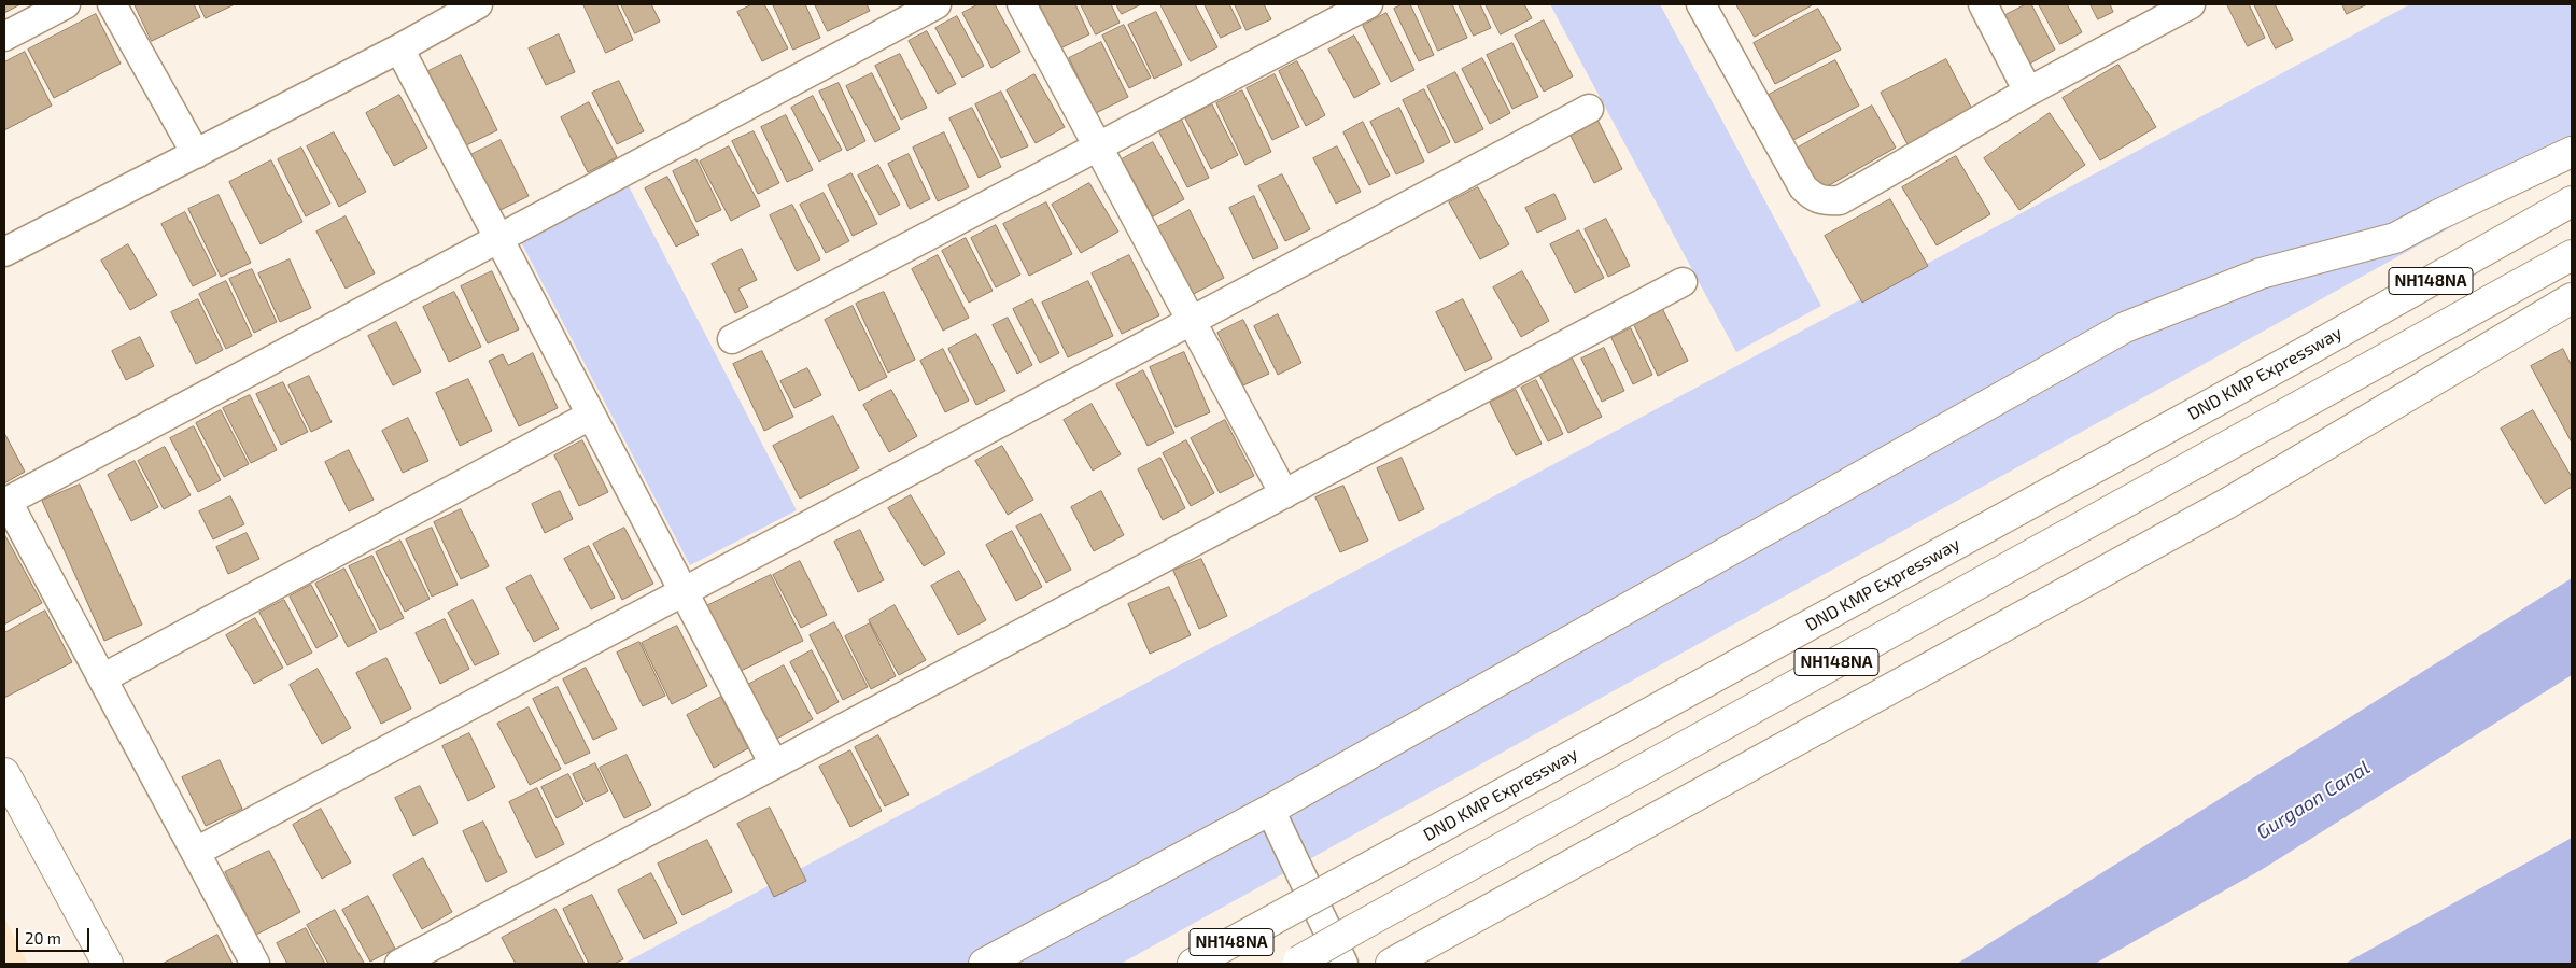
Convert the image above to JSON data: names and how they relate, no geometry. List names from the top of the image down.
{
  "streets": {
    "main road": ["NH148NA", "DND KMP Expressway"]
  },
  "water": ["Gurgaon Canal"],
  "scale_bar": "20 m"
}
